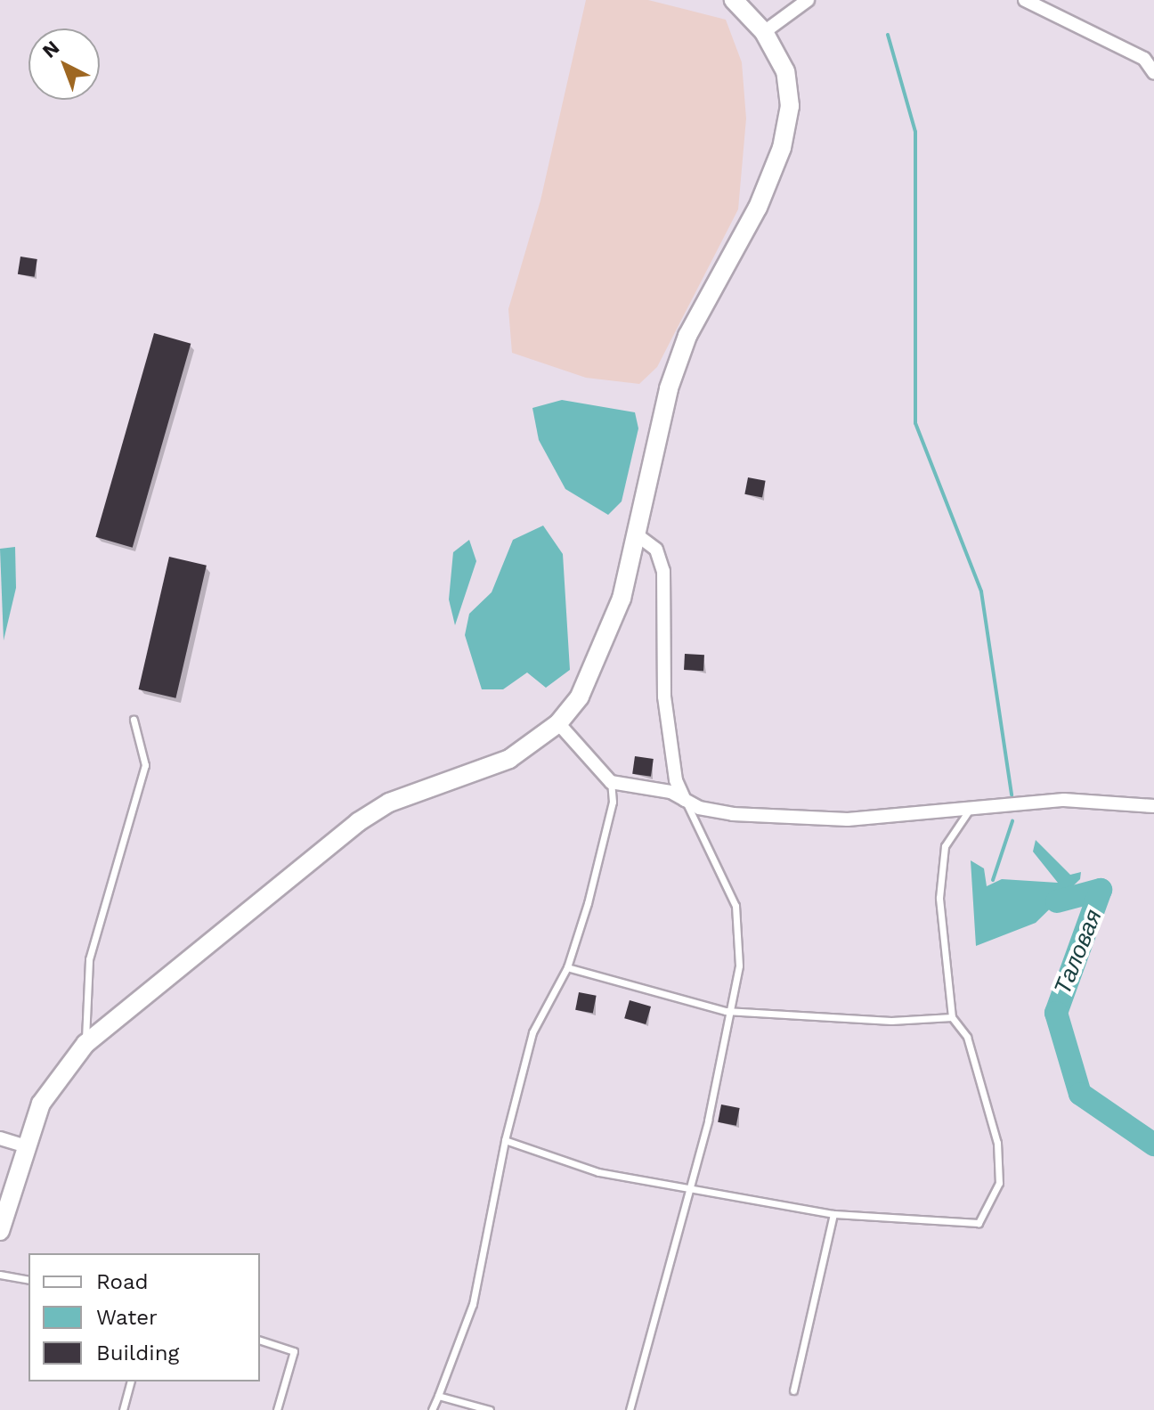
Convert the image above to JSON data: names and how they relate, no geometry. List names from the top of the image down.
{
  "water": ["Таловая"],
  "legend": ["Road", "Water", "Building"],
  "north": "top left"
}
